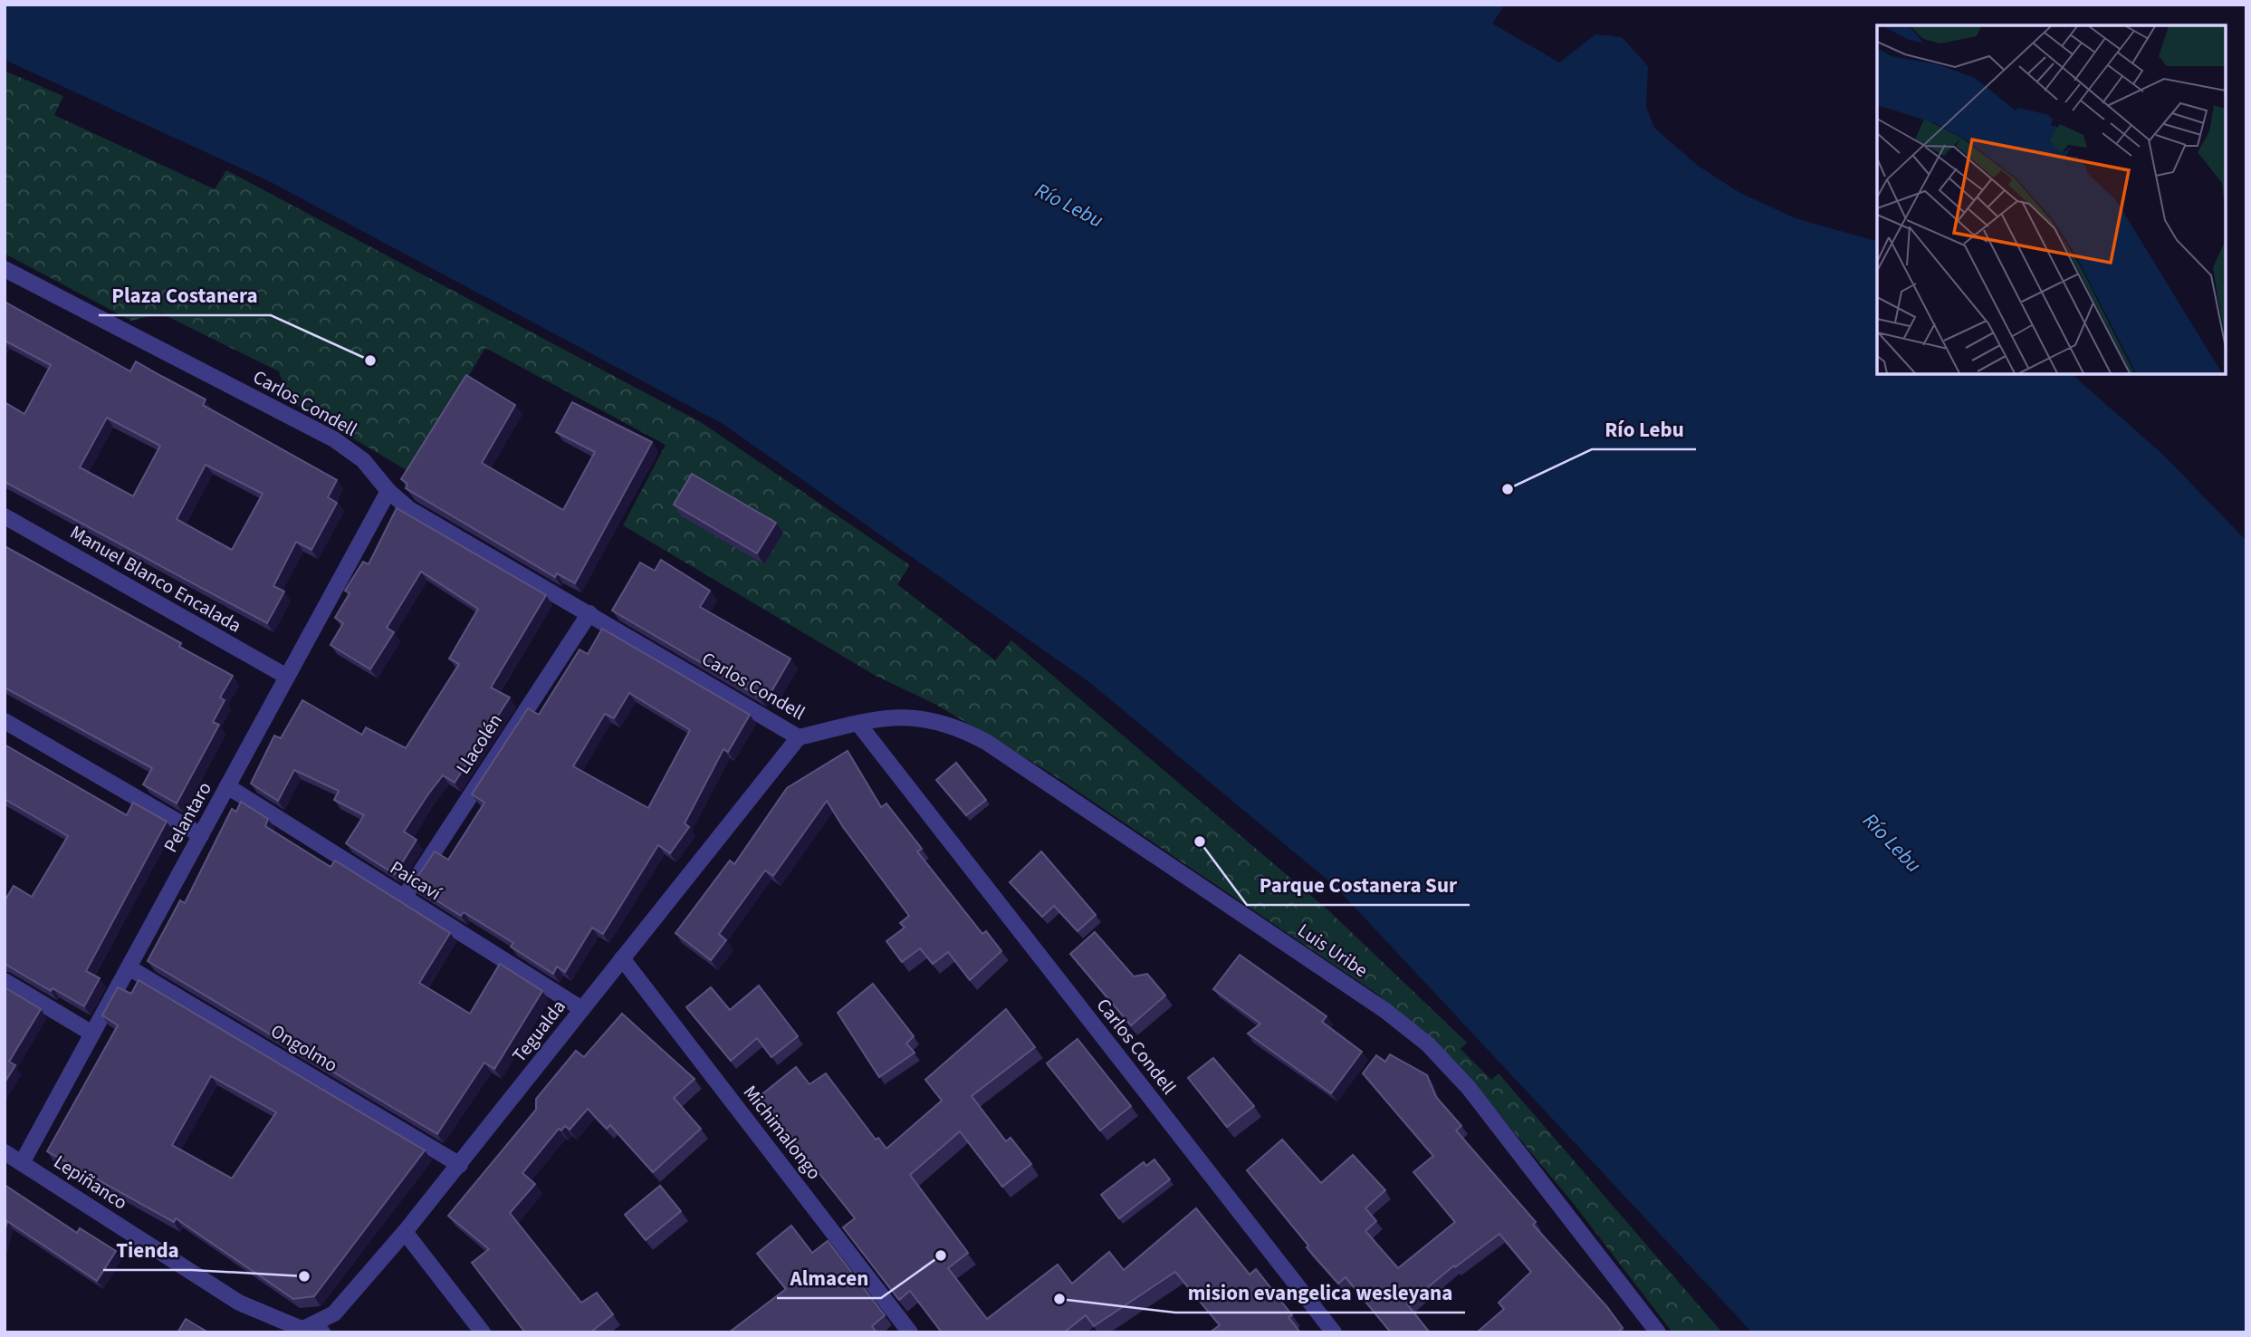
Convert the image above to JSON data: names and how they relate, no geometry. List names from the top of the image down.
{
  "streets": {
    "street": [
      "Carlos Condell",
      "Manuel Blanco Encalada",
      "Llacolén",
      "Pelantaro",
      "Paicaví",
      "Luis Uribe",
      "Tegualda",
      "Ongolmo",
      "Michimalongo",
      "Lepiñanco"
    ]
  },
  "crossings": [
    ["Carlos Condell", "Llacolén"],
    ["Carlos Condell", "Pelantaro"],
    ["Carlos Condell", "Luis Uribe"],
    ["Carlos Condell", "Tegualda"],
    ["Manuel Blanco Encalada", "Pelantaro"],
    ["Llacolén", "Paicaví"],
    ["Pelantaro", "Paicaví"],
    ["Pelantaro", "Ongolmo"],
    ["Pelantaro", "Lepiñanco"],
    ["Paicaví", "Tegualda"],
    ["Tegualda", "Ongolmo"],
    ["Tegualda", "Michimalongo"],
    ["Tegualda", "Lepiñanco"]
  ],
  "water": ["Río Lebu"],
  "places": [
    "Plaza Costanera",
    "Río Lebu",
    "Parque Costanera Sur",
    "Almacen",
    "Tienda",
    "mision evangelica wesleyana"
  ]
}
